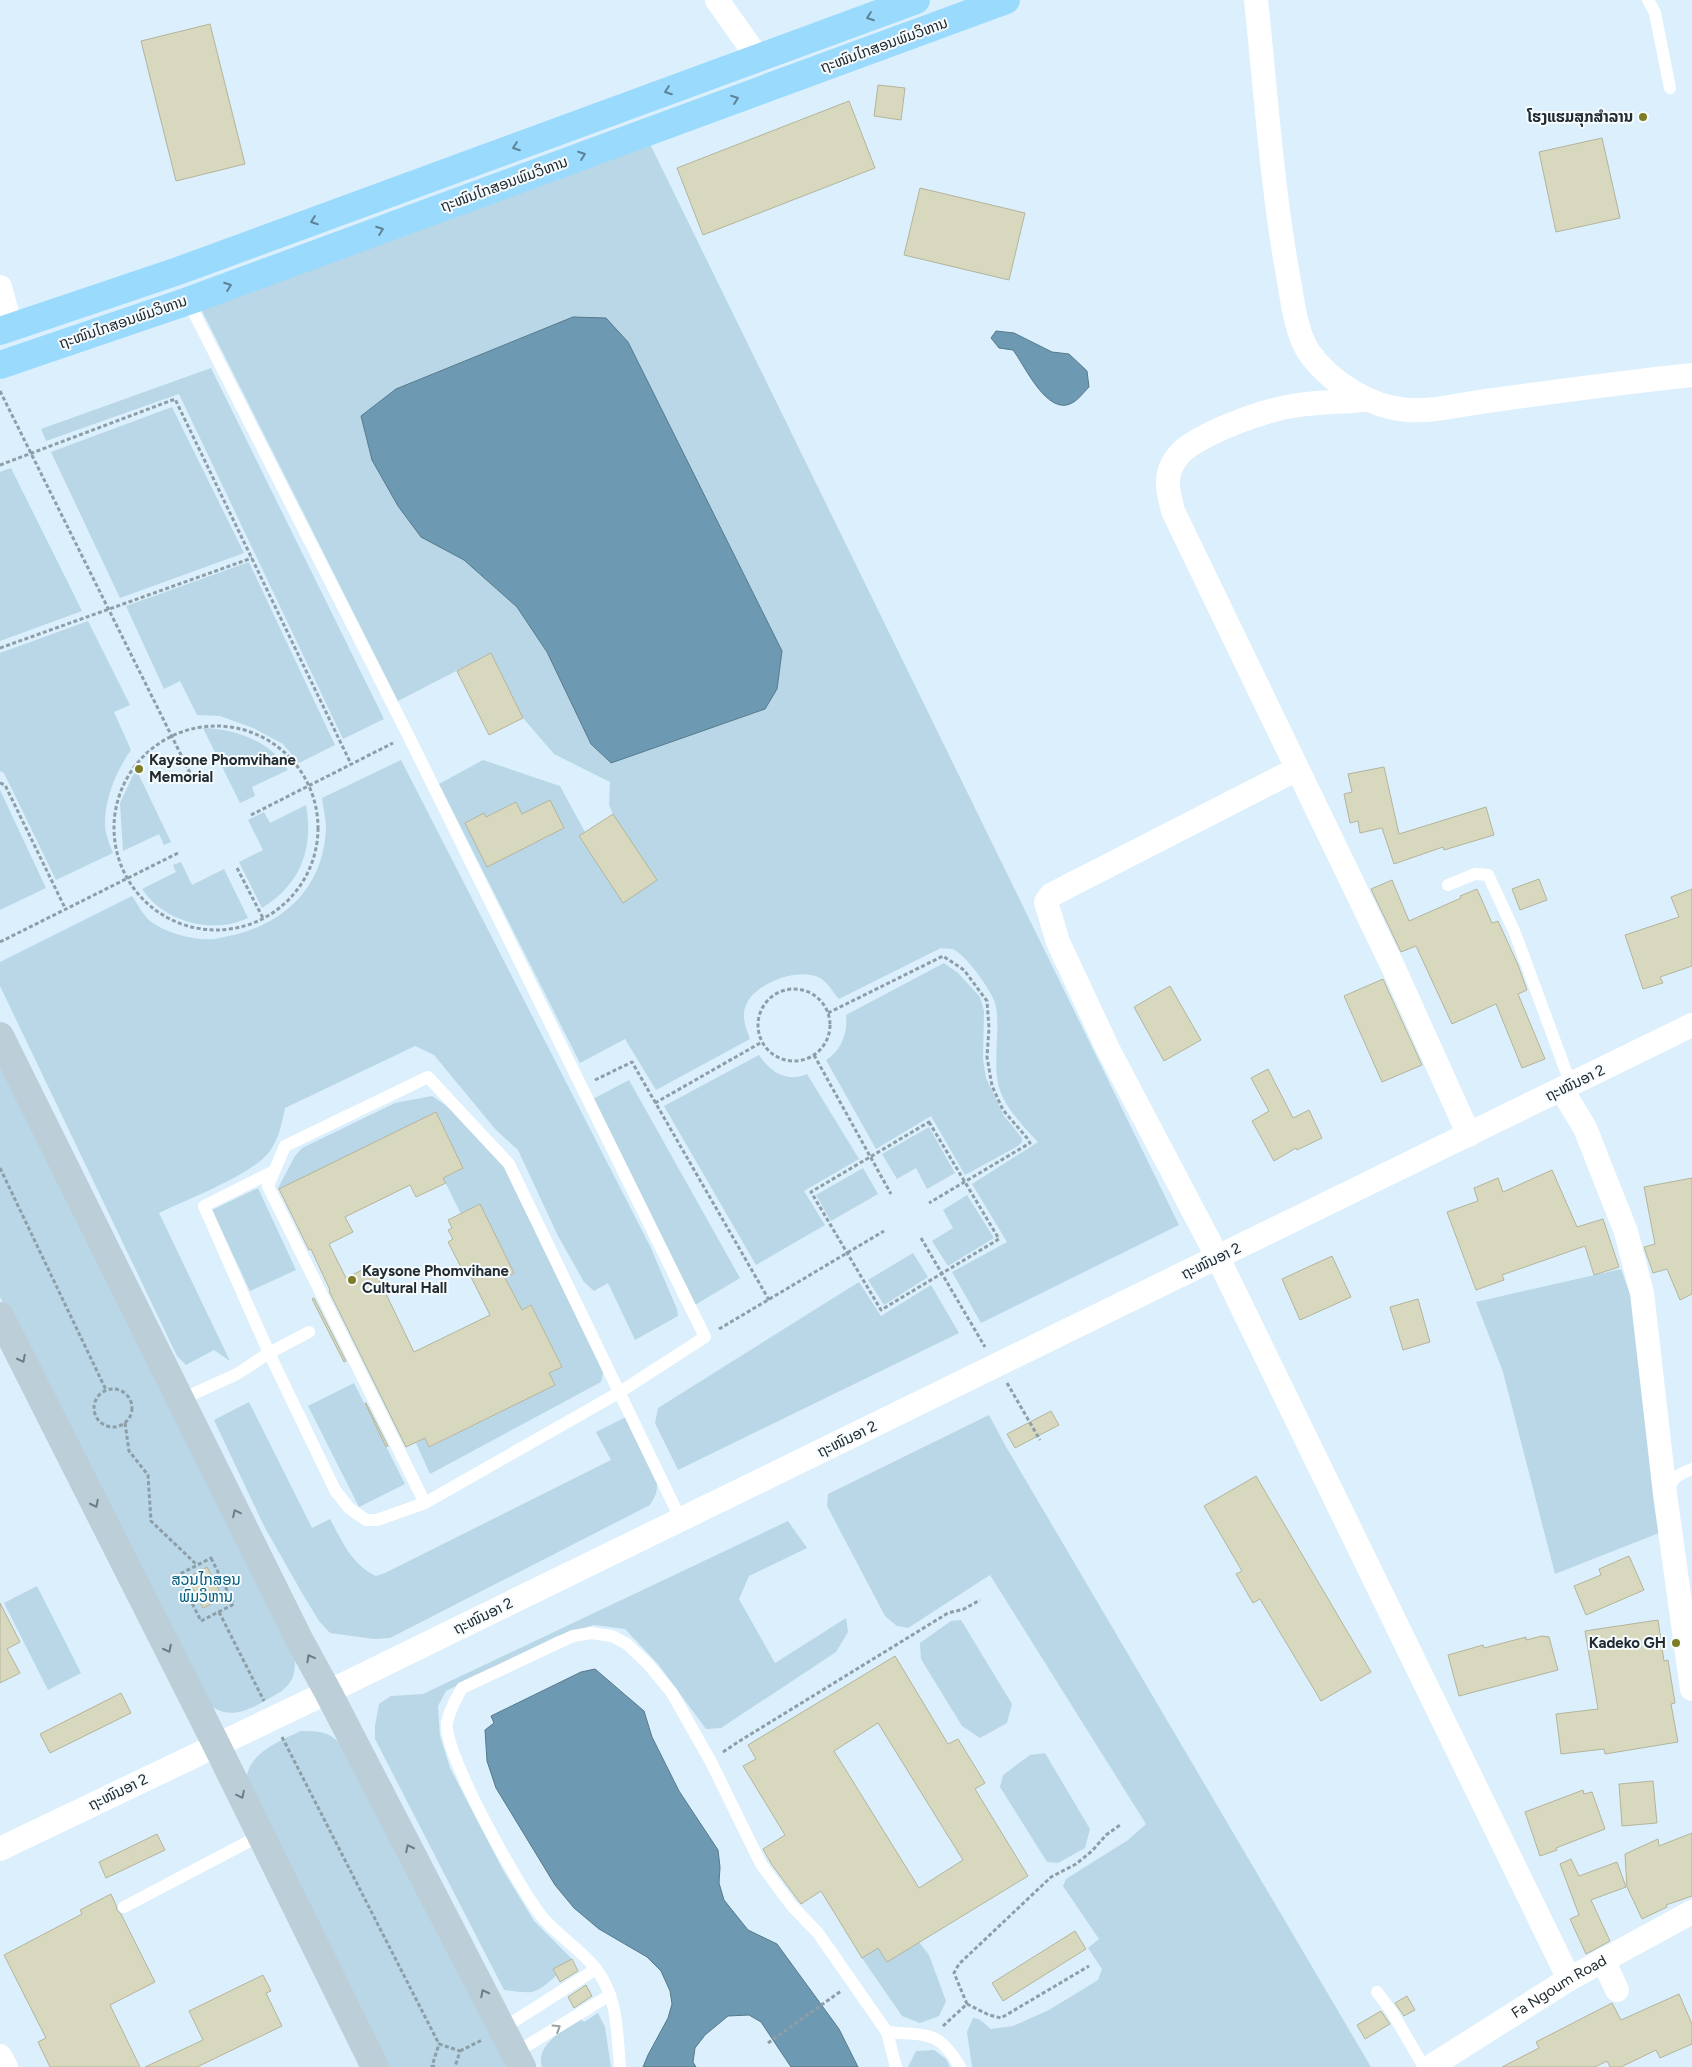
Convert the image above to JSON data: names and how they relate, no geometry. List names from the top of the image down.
{
  "streets": {
    "highway": ["ຖະໜົນໄກສອນພົມວິຫານ"],
    "street": ["ຖະໜົນອາ 2", "Fa Ngoum Road"]
  },
  "parks": ["ສວນໄກສອນ ພົມວິຫານ"],
  "places": [
    "ໂຮງແຮມສຸກສໍາລານ",
    "Kaysone Phomvihane Memorial",
    "Kaysone Phomvihane Cultural Hall",
    "Kadeko GH"
  ]
}
